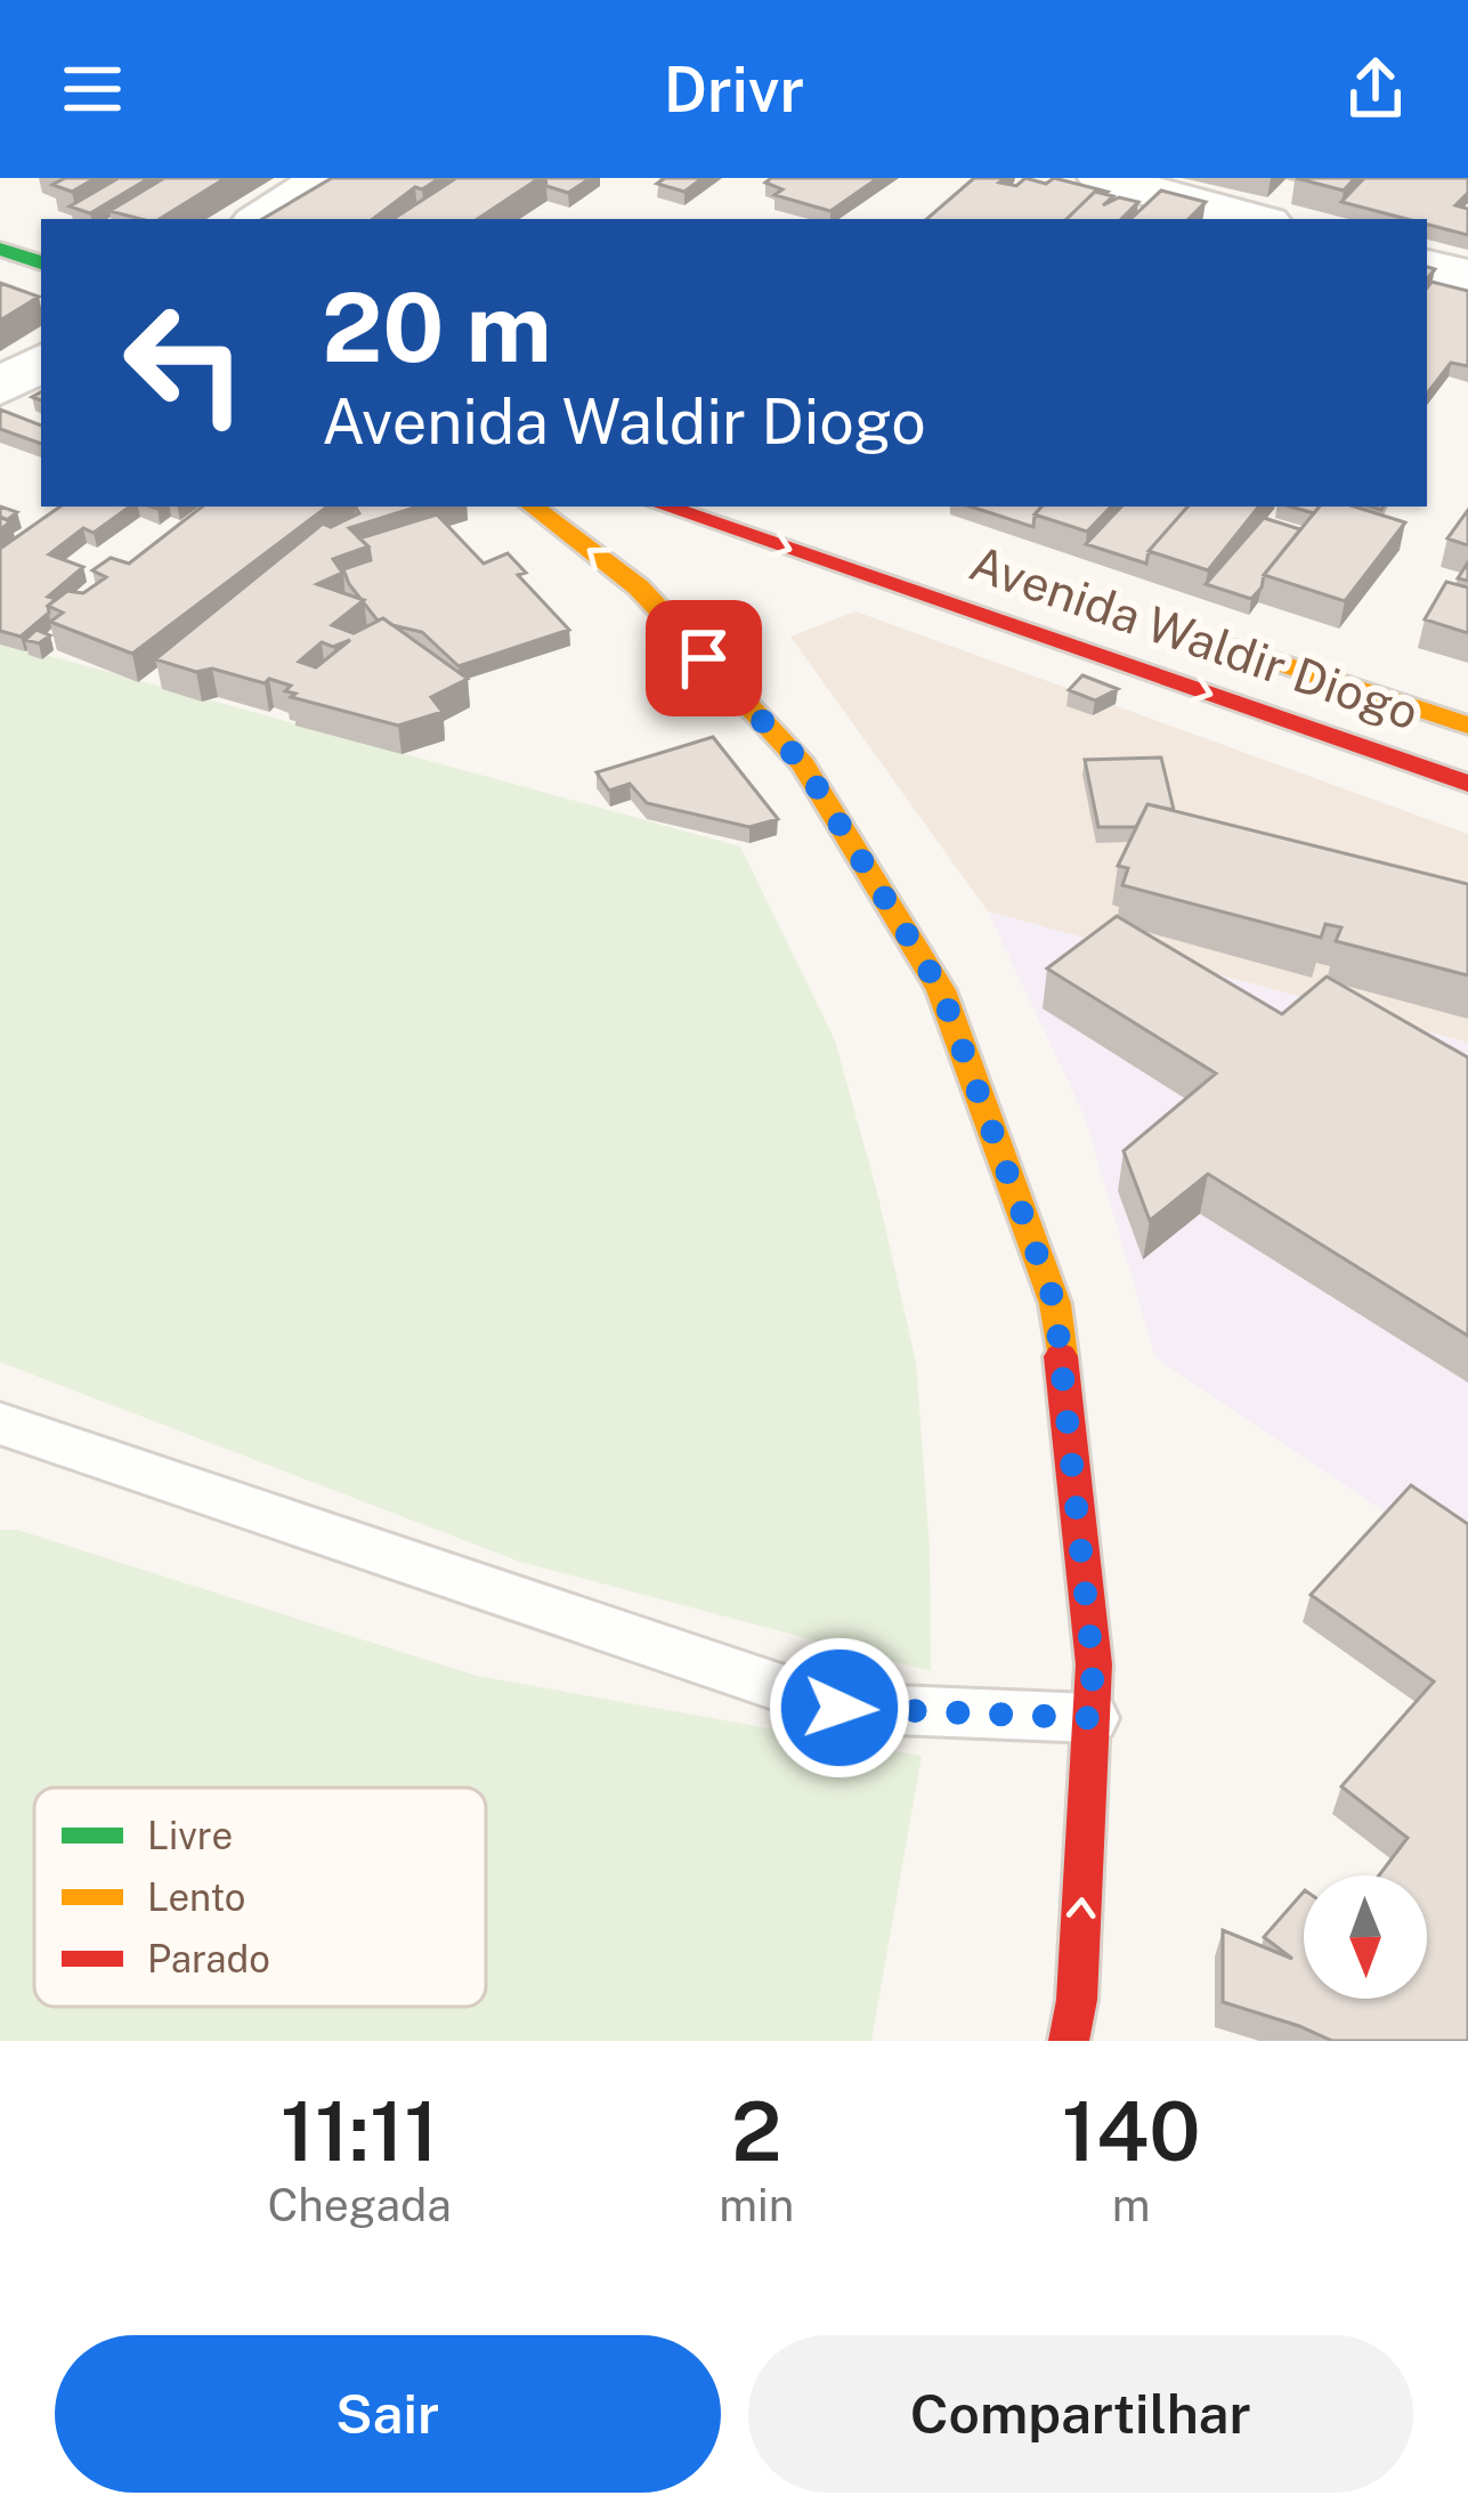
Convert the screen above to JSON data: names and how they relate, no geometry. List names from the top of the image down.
{
  "streets": {
    "main road": ["Avenida Waldir Diogo"]
  },
  "one_way": ["Avenida Waldir Diogo"],
  "legend": ["Livre", "Lento", "Parado"],
  "north": "bottom",
  "page": {
    "header": "Drivr",
    "turn": ["20 m", "Avenida Waldir Diogo"],
    "eta": [
      "11:11",
      "Chegada",
      "2",
      "min",
      "140",
      "m"
    ],
    "buttons": ["Sair", "Compartilhar"]
  }
}
